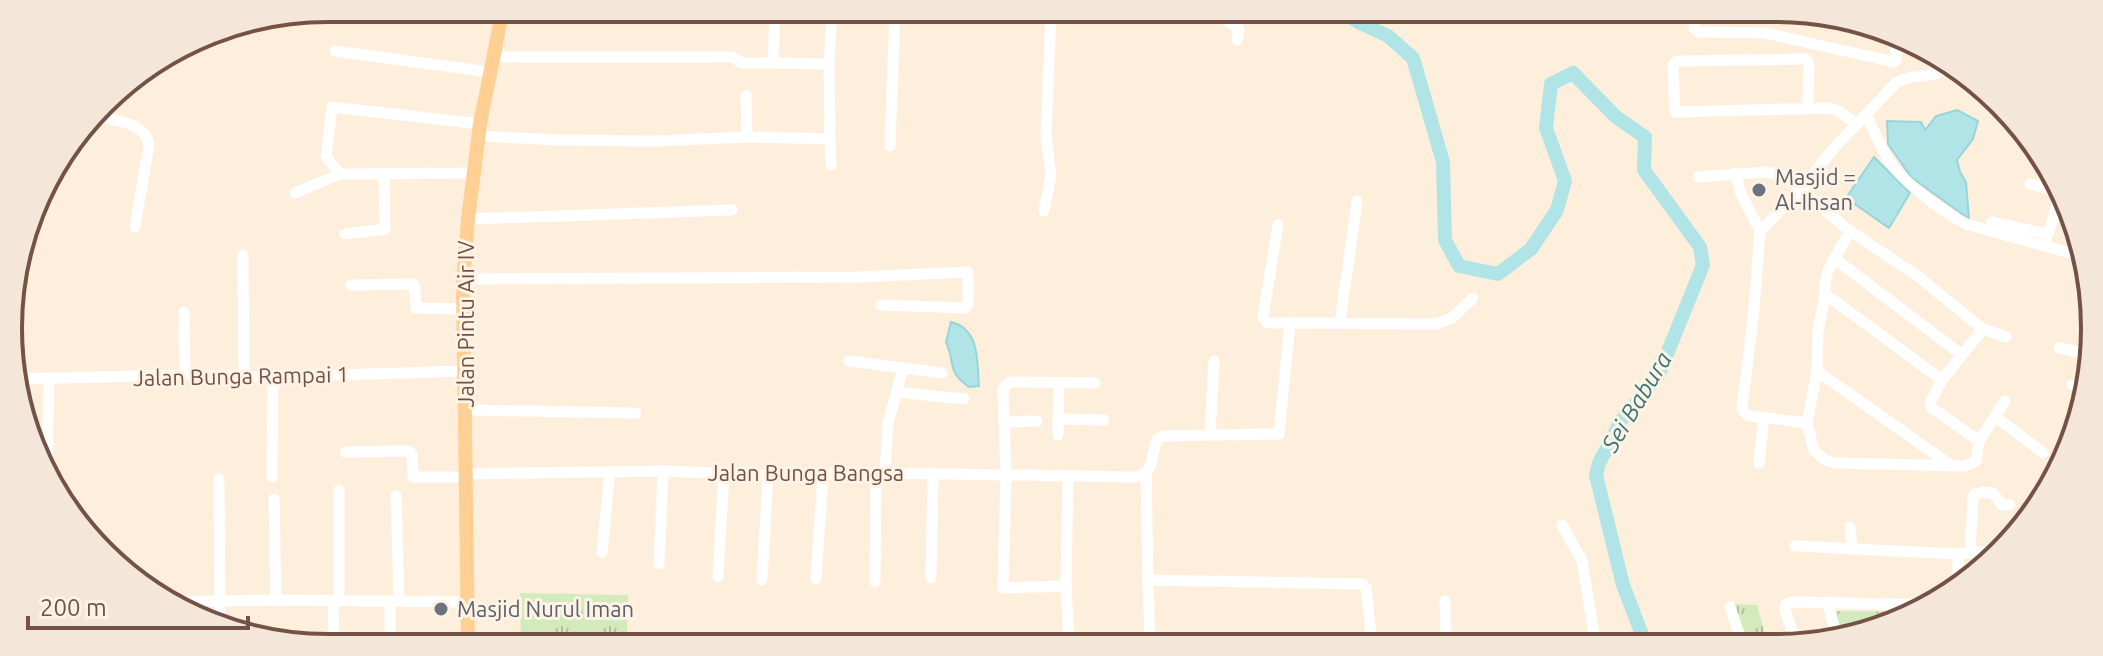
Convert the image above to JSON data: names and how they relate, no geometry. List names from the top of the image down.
{
  "streets": {
    "main road": ["Jalan Pintu Air IV"],
    "street": ["Jalan Bunga Rampai 1", "Jalan Bunga Bangsa"]
  },
  "crossings": [
    ["Jalan Pintu Air IV", "Jalan Bunga Rampai 1"],
    ["Jalan Pintu Air IV", "Jalan Bunga Bangsa"]
  ],
  "water": ["Sei Babura"],
  "places": ["Masjid = Al-Ihsan", "Masjid Nurul Iman"],
  "scale_bar": "200 m"
}
